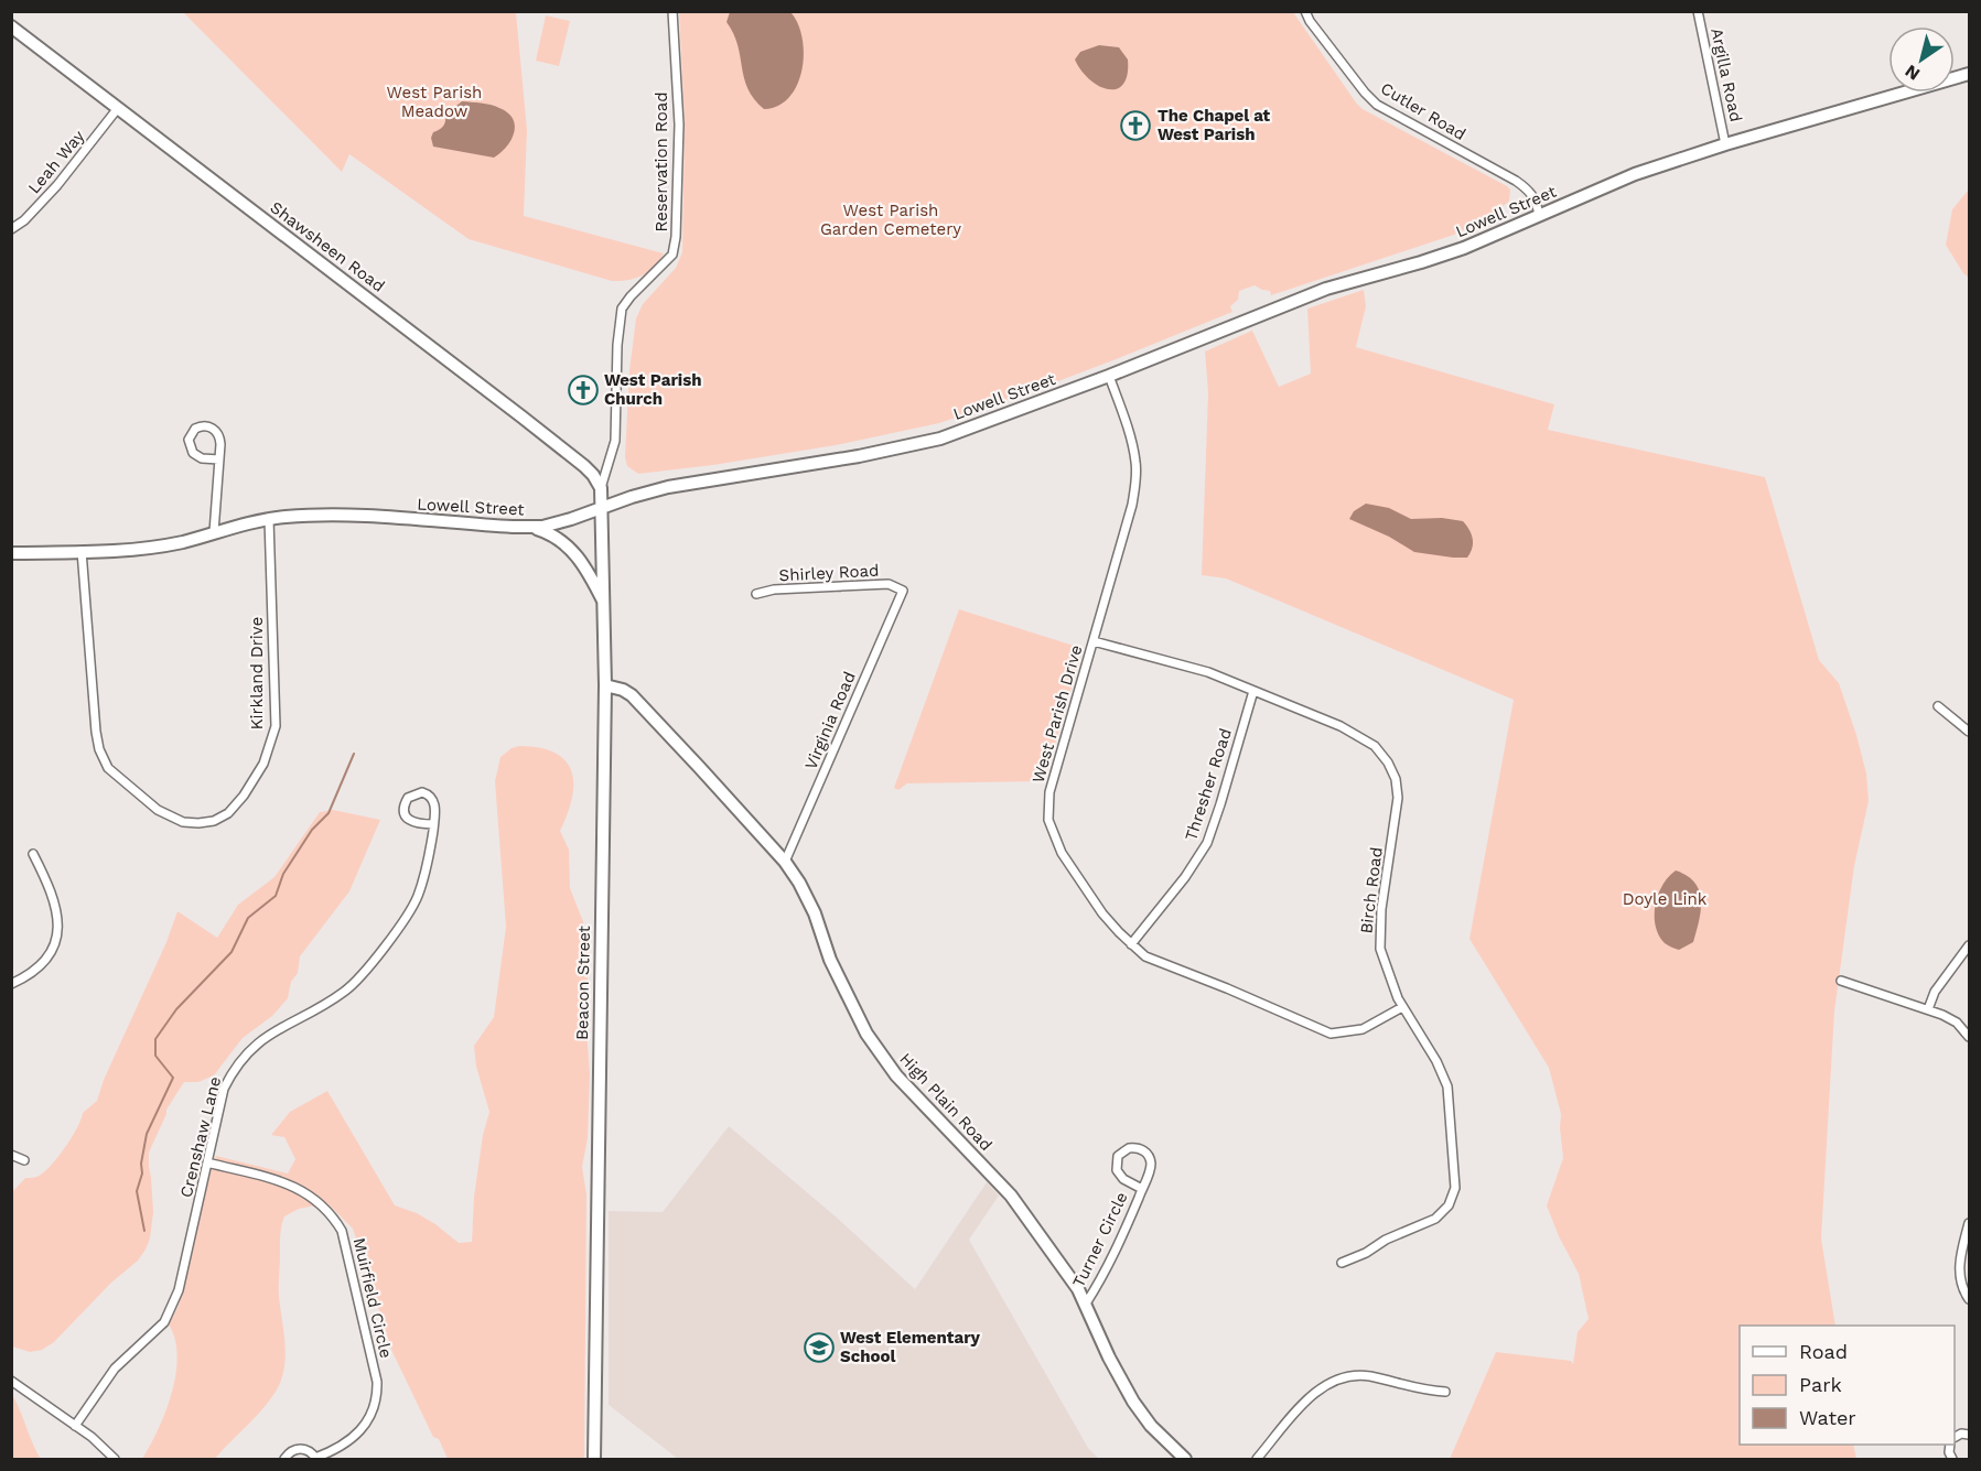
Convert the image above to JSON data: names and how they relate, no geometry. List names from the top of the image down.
{
  "streets": {
    "main road": [
      "Lowell Street",
      "Shawsheen Road",
      "Beacon Street",
      "High Plain Road"
    ],
    "street": [
      "Argilla Road",
      "Cutler Road",
      "Leah Way",
      "Reservation Road",
      "Shirley Road",
      "Kirkland Drive",
      "West Parish Drive",
      "Virginia Road",
      "Thresher Road",
      "Birch Road",
      "Crenshaw Lane",
      "Turner Circle",
      "Muirfield Circle"
    ]
  },
  "crossings": [
    ["Argilla Road", "Lowell Street"],
    ["Cutler Road", "Lowell Street"],
    ["Leah Way", "Shawsheen Road"],
    ["Reservation Road", "Shawsheen Road"],
    ["Lowell Street", "Kirkland Drive"],
    ["Lowell Street", "West Parish Drive"],
    ["Lowell Street", "Beacon Street"],
    ["Shirley Road", "Virginia Road"],
    ["West Parish Drive", "Thresher Road"],
    ["West Parish Drive", "Birch Road"],
    ["Virginia Road", "High Plain Road"],
    ["Thresher Road", "Birch Road"],
    ["Beacon Street", "High Plain Road"],
    ["High Plain Road", "Turner Circle"],
    ["Crenshaw Lane", "Muirfield Circle"]
  ],
  "parks": ["West Parish Meadow", "West Parish Garden Cemetery", "Doyle Link"],
  "places": {
    "church": ["The Chapel at West Parish", "West Parish Church"],
    "school or university": ["West Elementary School"]
  },
  "legend": ["Road", "Park", "Water"],
  "north": "bottom left"
}
